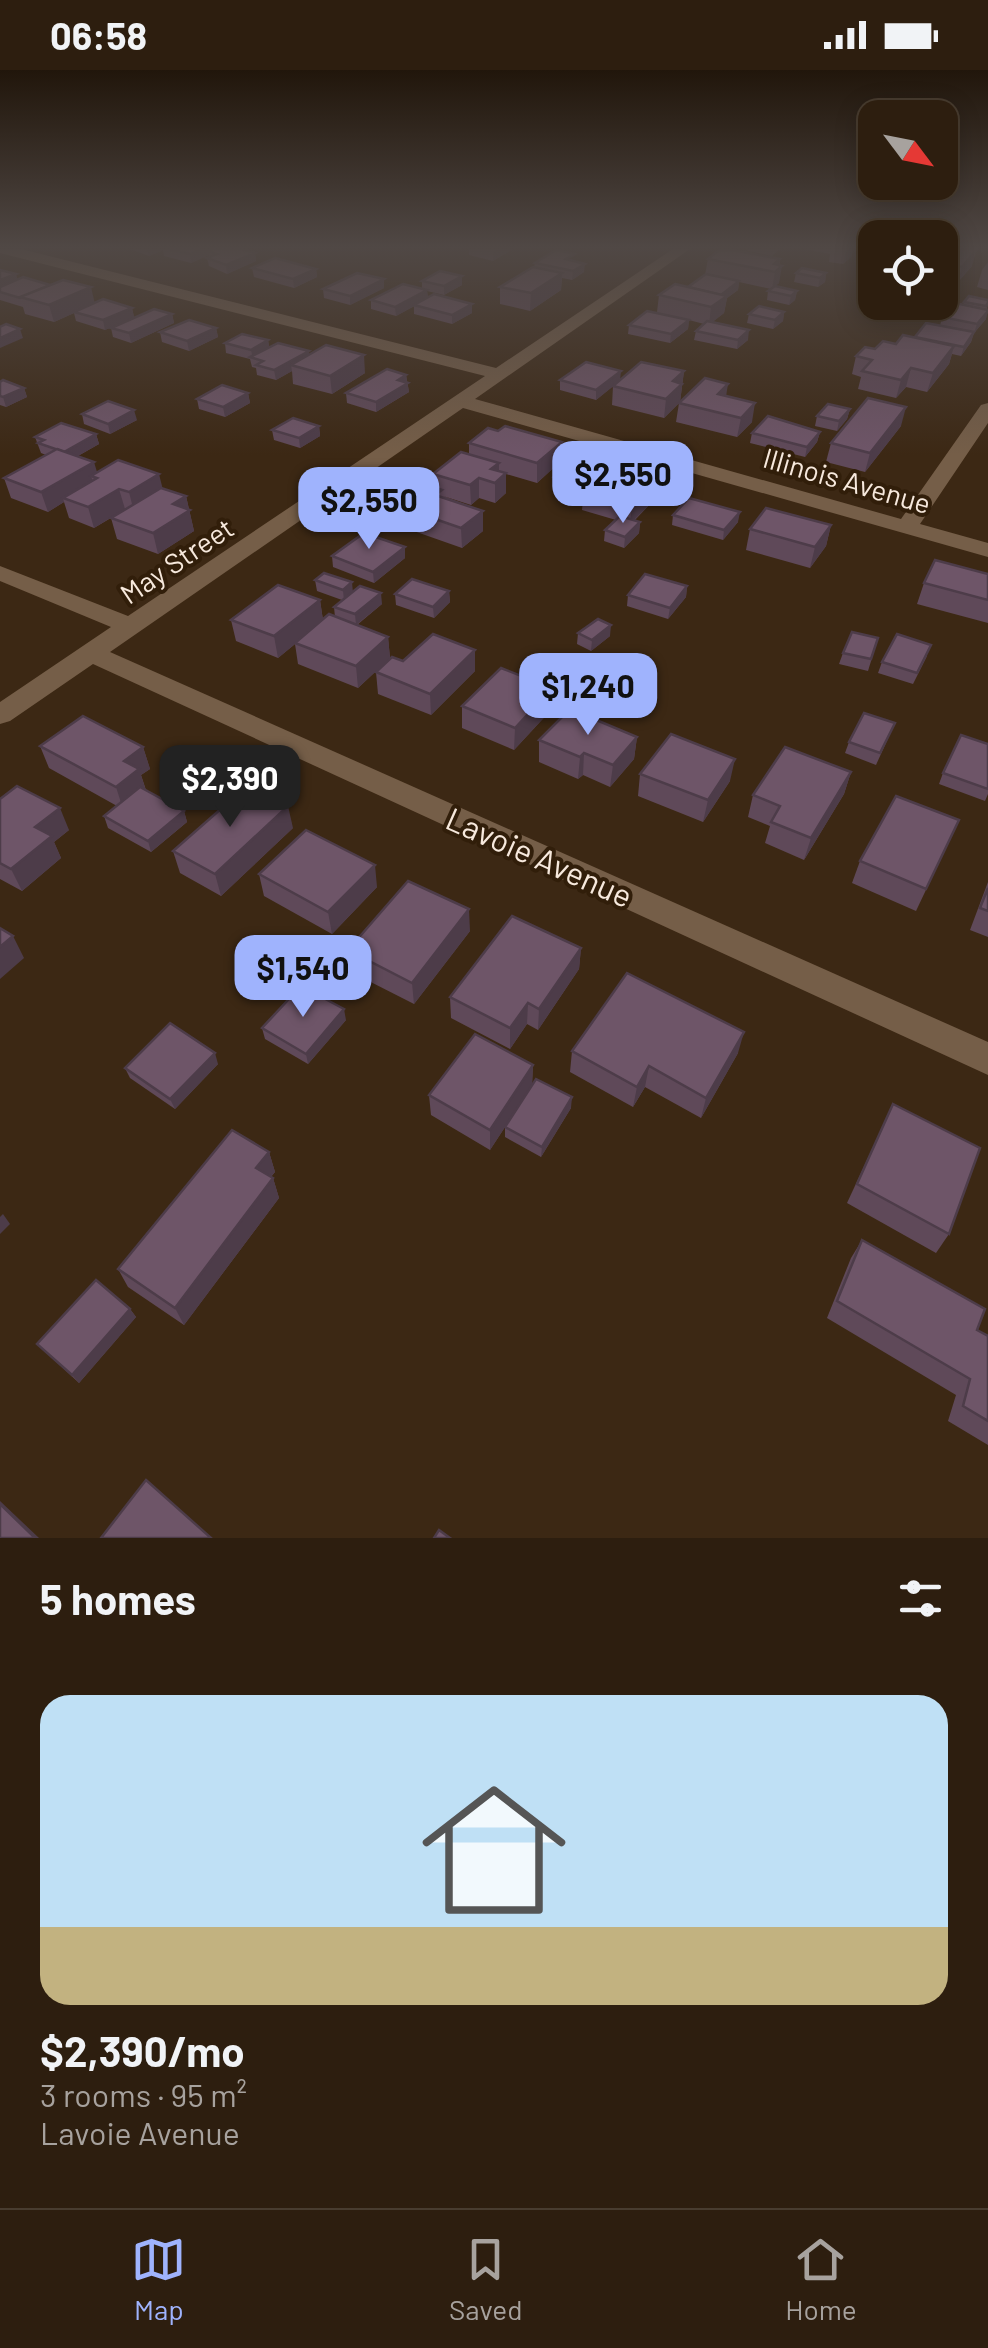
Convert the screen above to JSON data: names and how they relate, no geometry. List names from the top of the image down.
{
  "streets": {
    "street": ["Illinois Avenue", "May Street", "Lavoie Avenue"]
  },
  "crossings": [
    ["Illinois Avenue", "May Street"],
    ["May Street", "Lavoie Avenue"]
  ],
  "north": "bottom right",
  "page": {
    "status": "06:58",
    "price": [
      "$2,550",
      "$2,550",
      "$1,240",
      "$2,390",
      "$1,540"
    ],
    "heading": "5 homes",
    "list": [
      {
        "name": "$2,390/mo",
        "note": "3 rooms · 95 m² · Lavoie Avenue"
      }
    ],
    "tabs": ["Map", "Saved", "Home"]
  }
}
